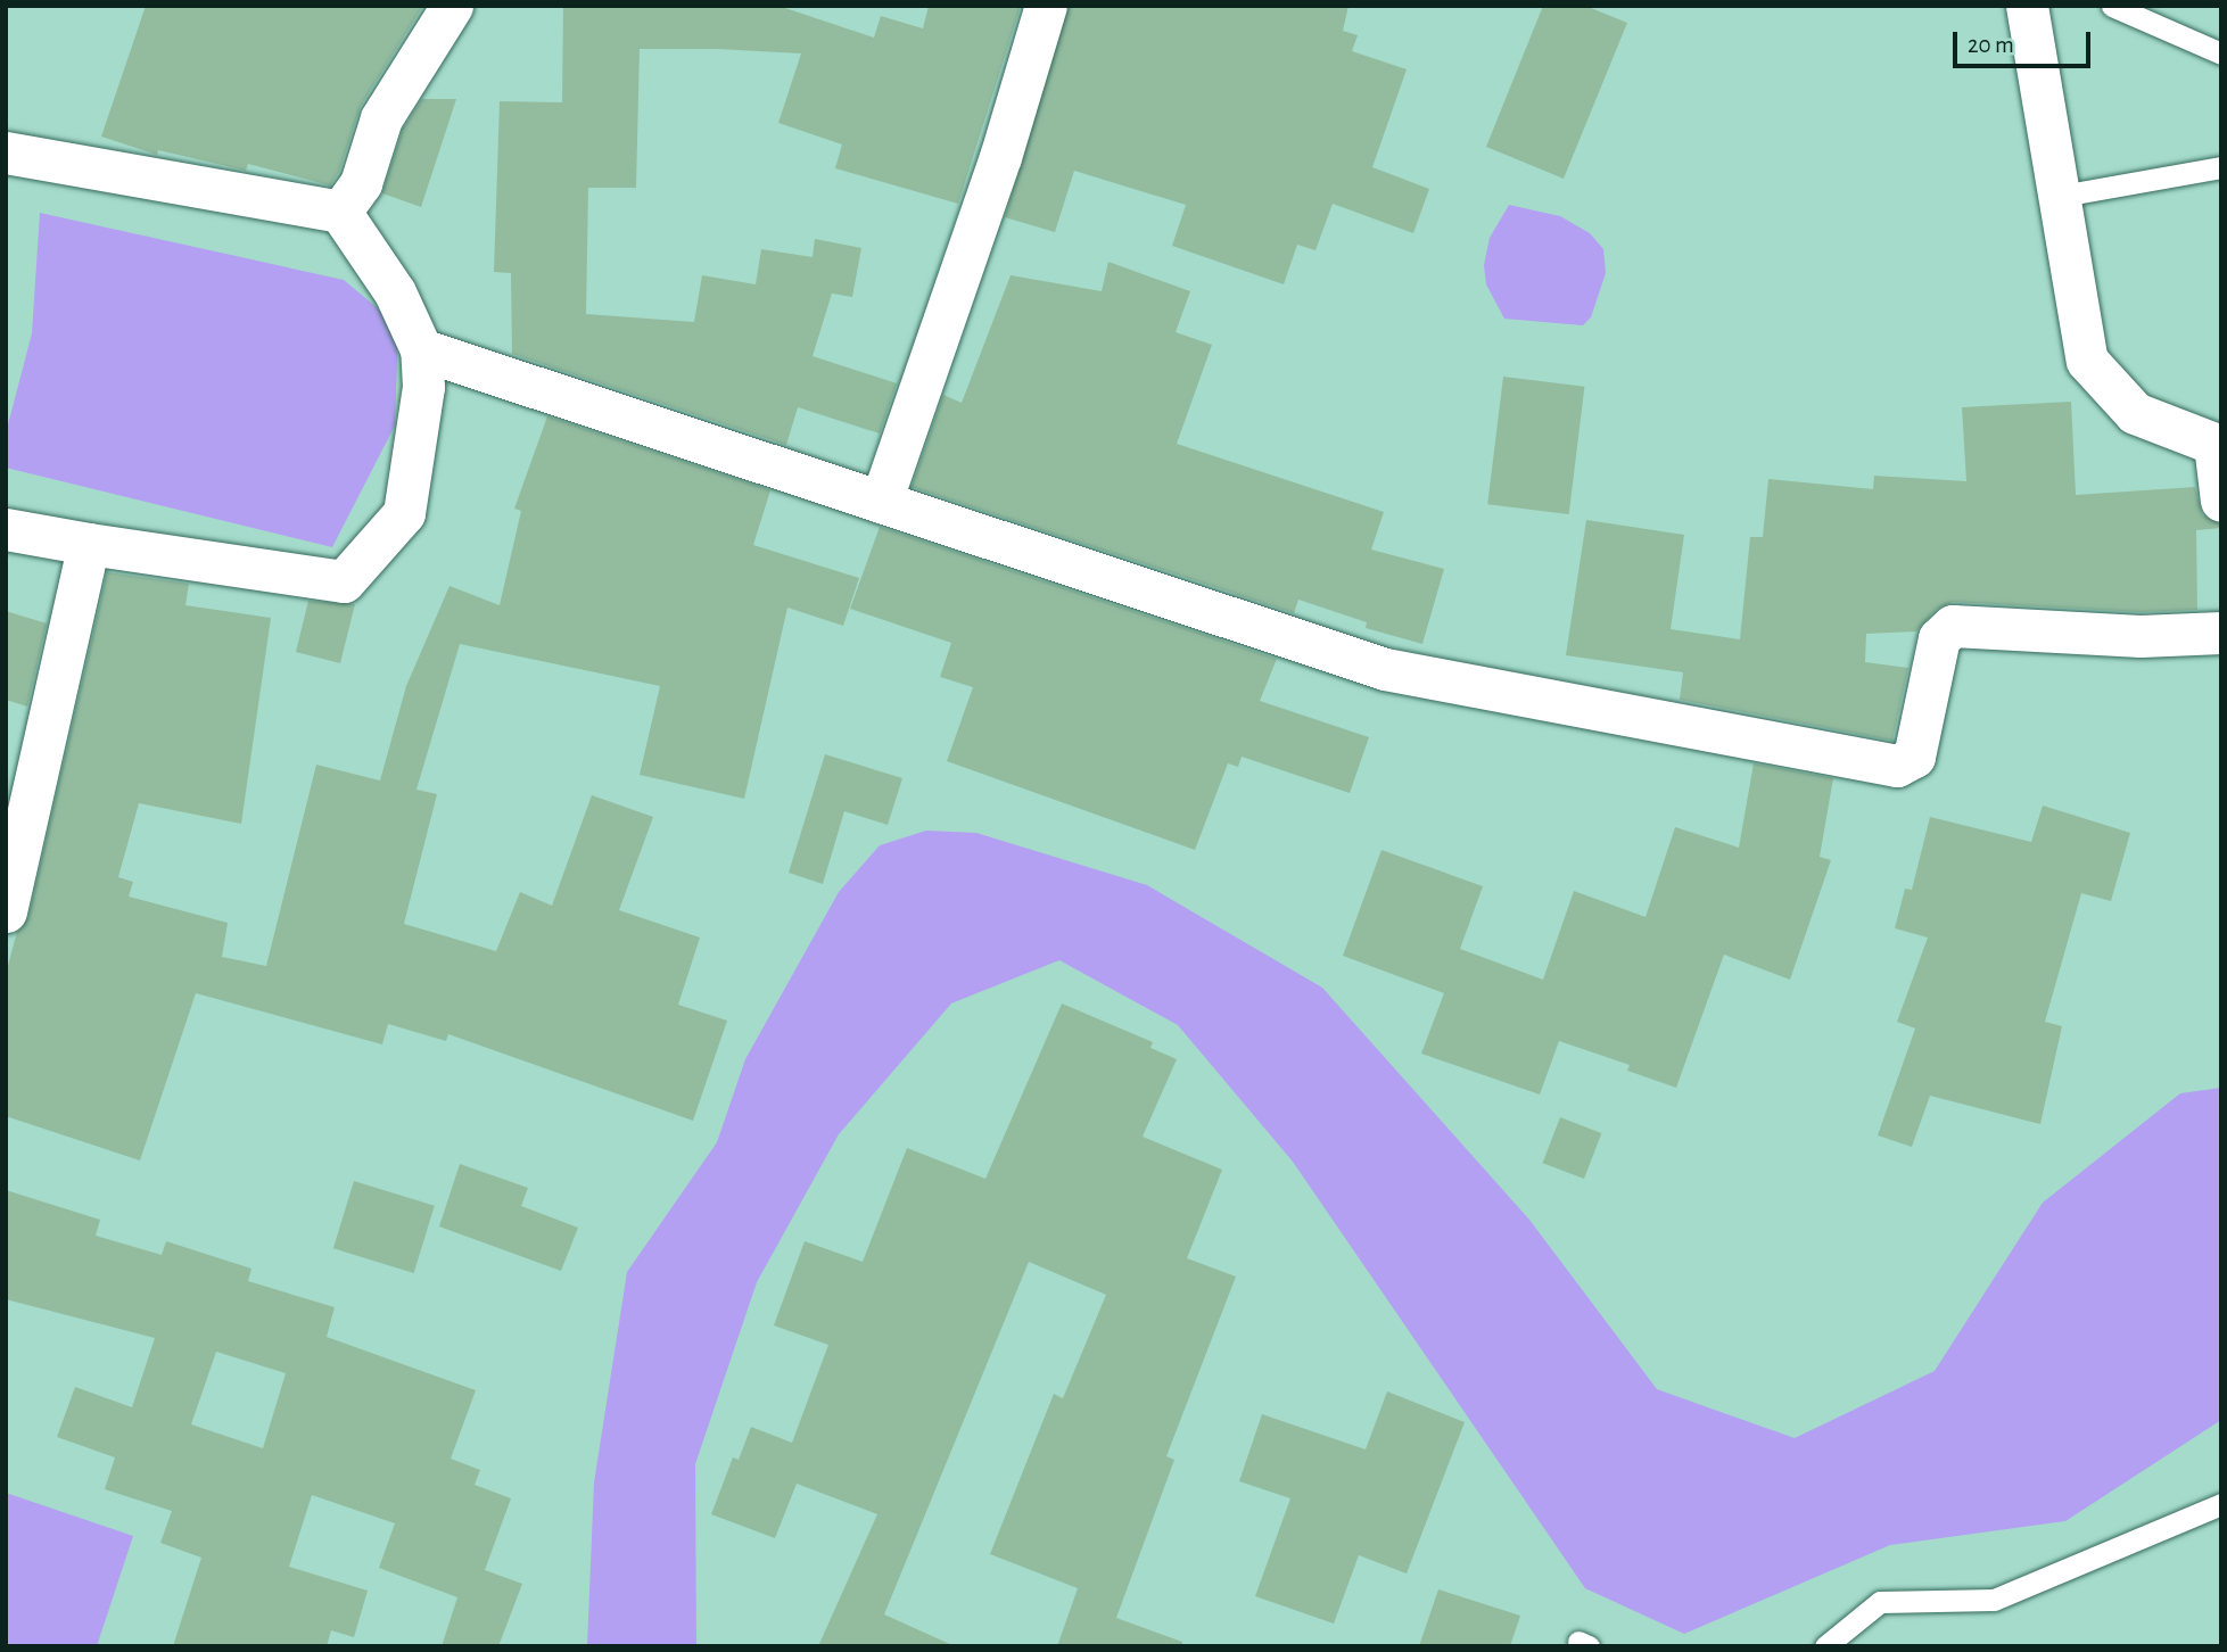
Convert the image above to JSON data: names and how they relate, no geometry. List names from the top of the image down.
{
  "scale_bar": "20 m"
}
